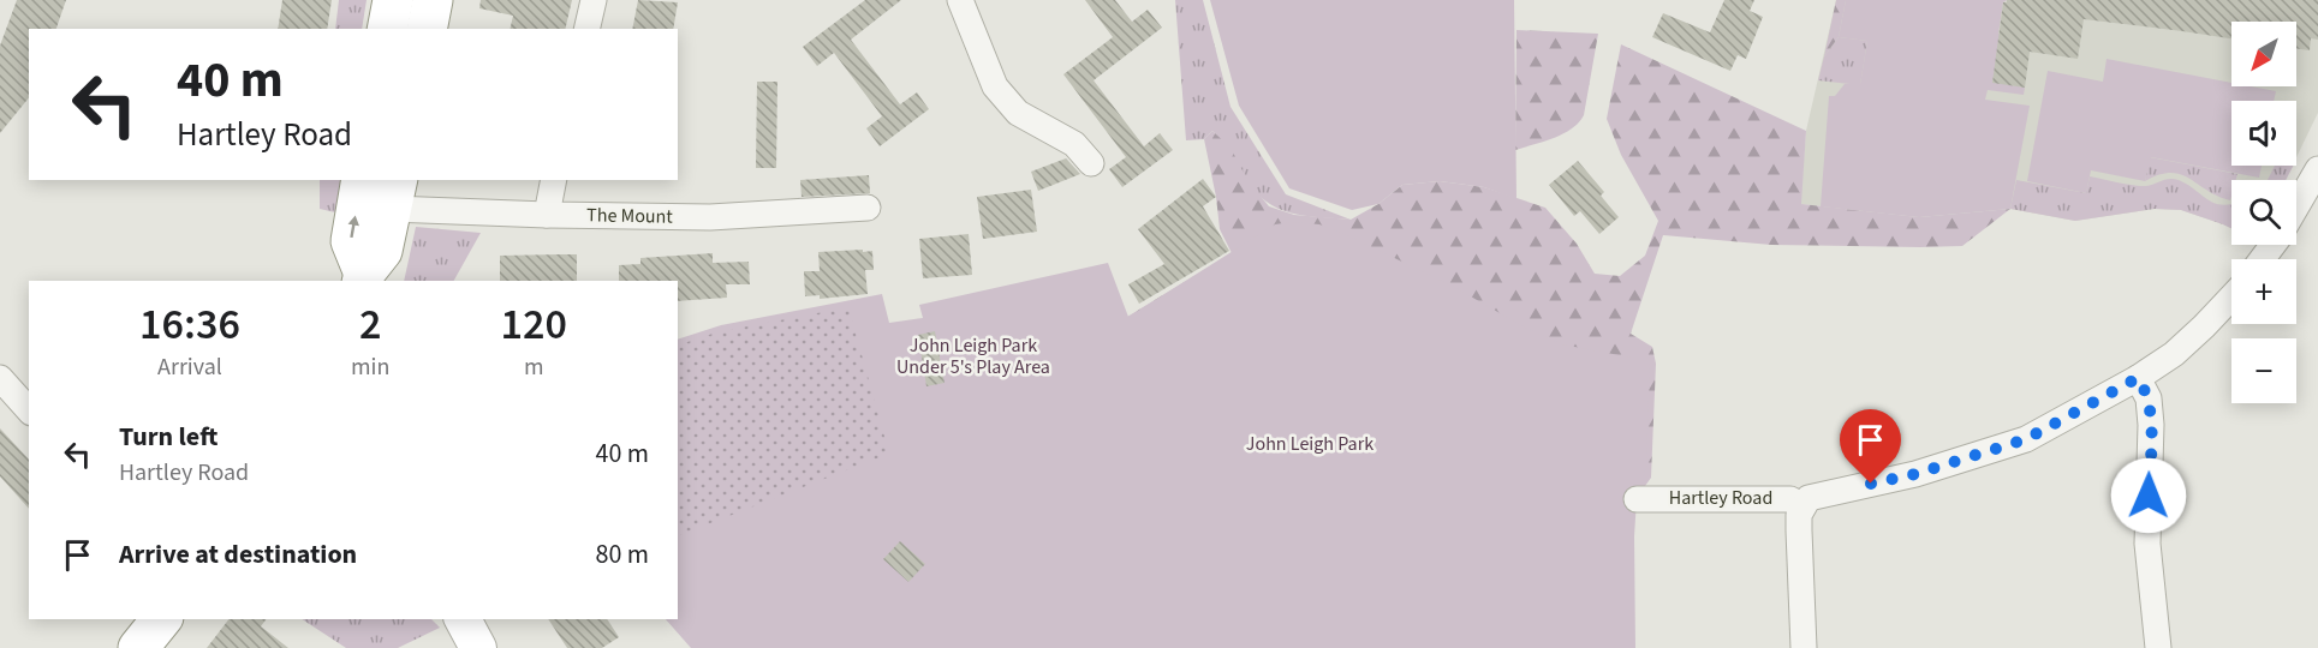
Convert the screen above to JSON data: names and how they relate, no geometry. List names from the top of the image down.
{
  "streets": {
    "street": ["The Mount", "Hartley Road"]
  },
  "parks": ["John Leigh Park Under 5's Play Area", "John Leigh Park"],
  "north": "bottom left",
  "page": {
    "map_buttons": ["+", "−"],
    "turn": ["40 m", "Hartley Road"],
    "eta": [
      "16:36",
      "Arrival",
      "2",
      "min",
      "120",
      "m"
    ],
    "list": [
      {
        "name": "Turn left",
        "note": "Hartley Road",
        "value": "40 m"
      },
      {
        "name": "Arrive at destination",
        "value": "80 m"
      }
    ]
  }
}
